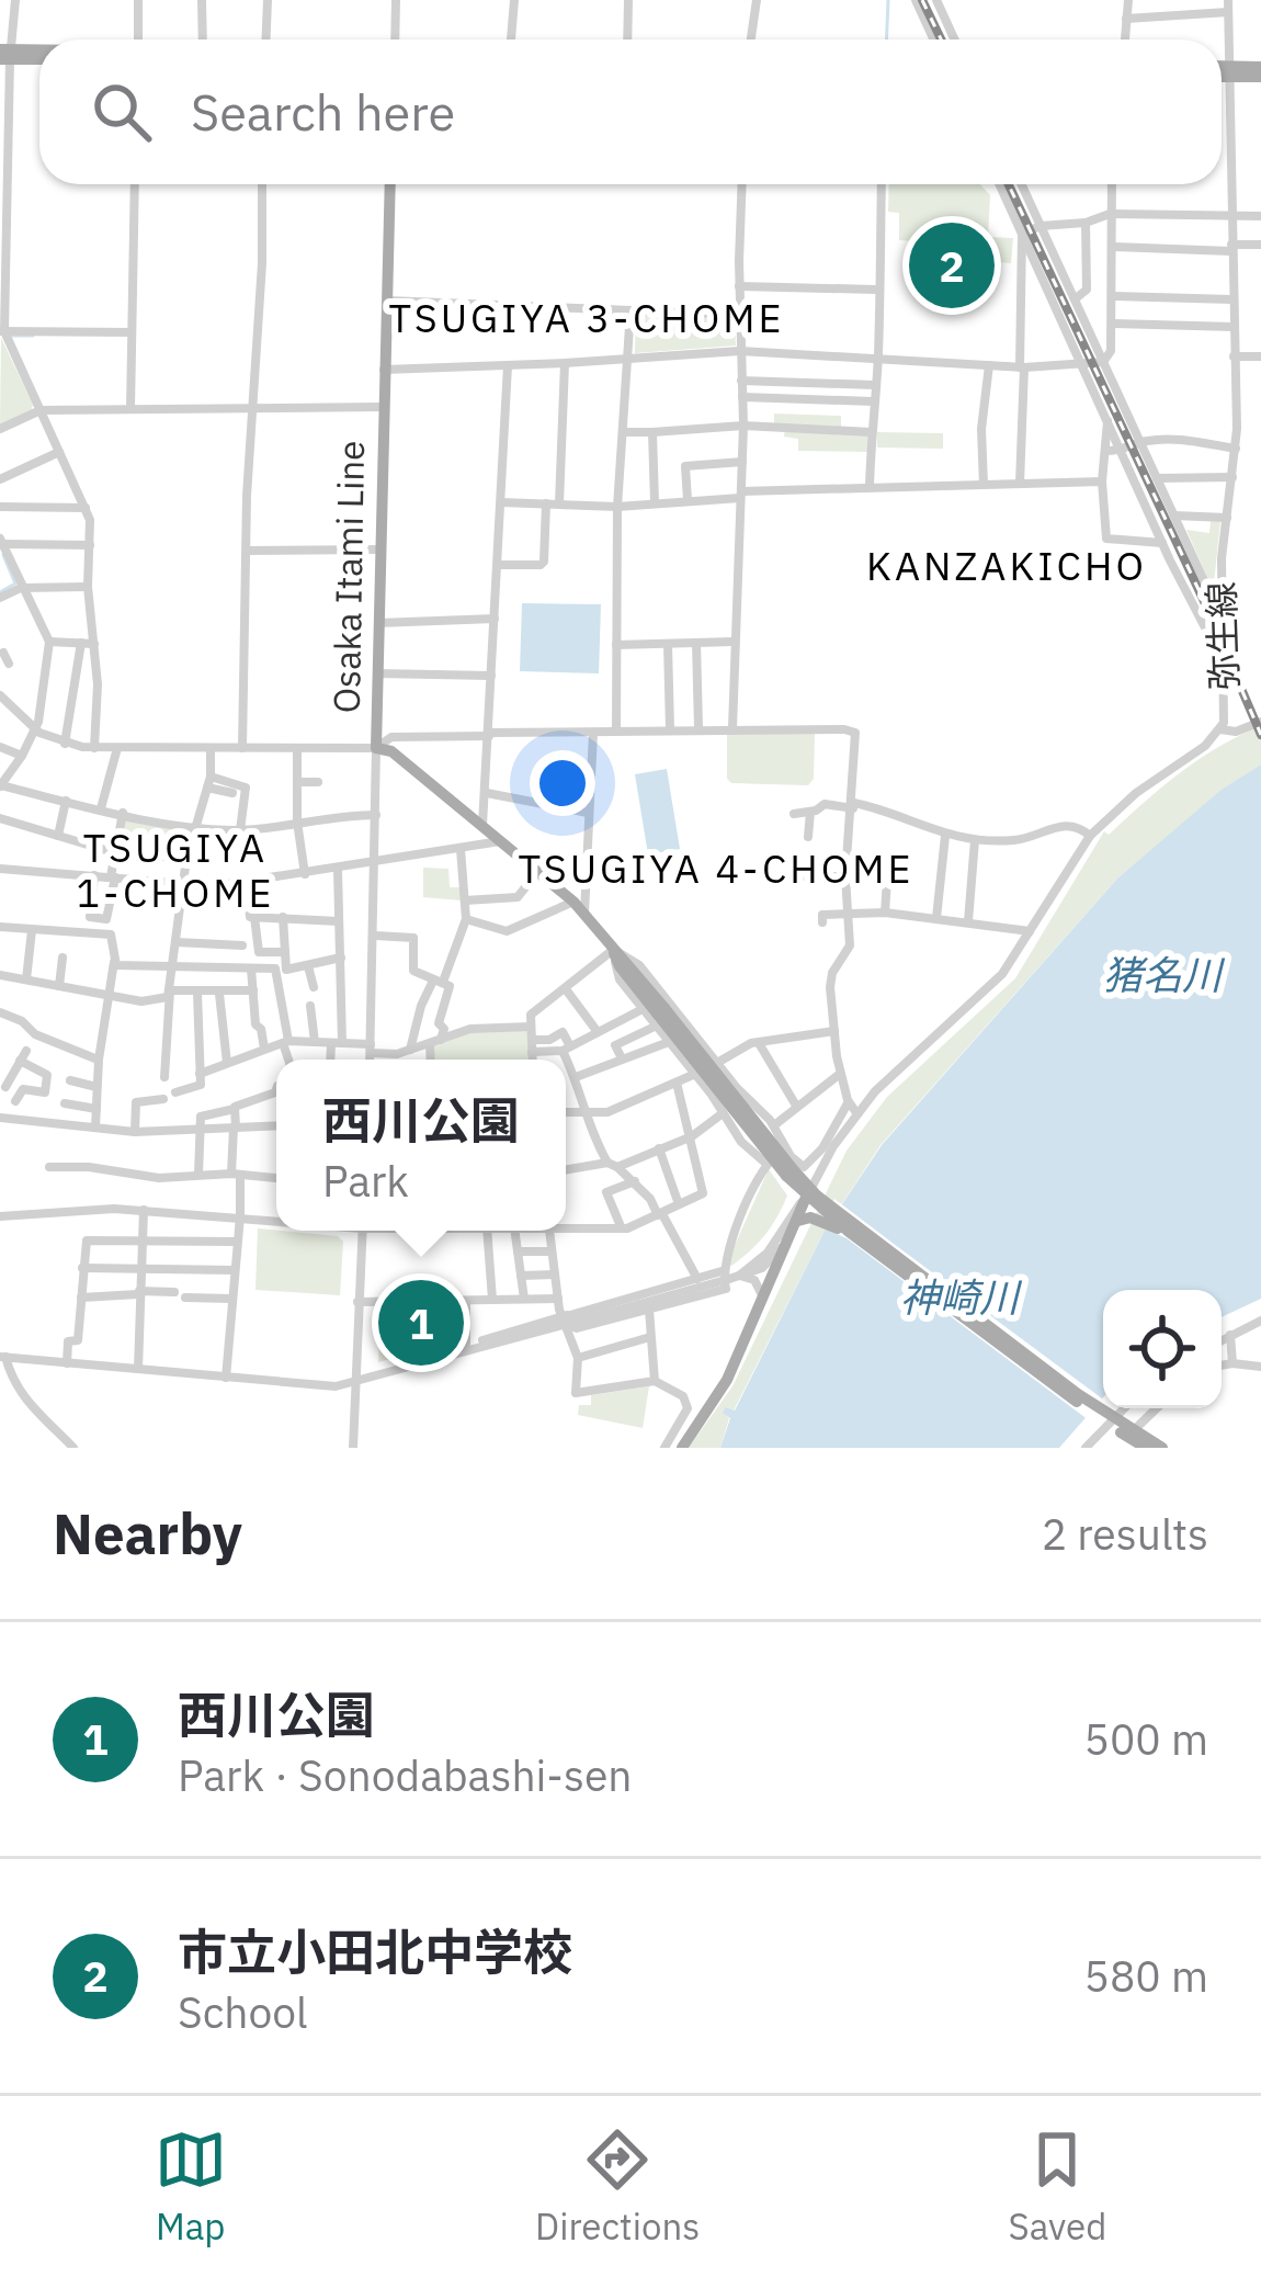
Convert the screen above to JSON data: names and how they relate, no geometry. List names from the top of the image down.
{
  "streets": {
    "main road": ["Osaka Itami Line"],
    "street": ["弥生線"]
  },
  "crossings": [
    ["Osaka Itami Line", "弥生線"]
  ],
  "districts": [
    "TSUGIYA 3-CHOME",
    "KANZAKICHO",
    "TSUGIYA 1-CHOME",
    "TSUGIYA 4-CHOME"
  ],
  "water": ["猪名川", "神崎川"],
  "page": {
    "search": "Search here",
    "pins": ["2", "1"],
    "popup": ["西川公園", "Park"],
    "heading": ["Nearby", "2 results"],
    "list": [
      {
        "mark": "1",
        "name": "西川公園",
        "note": "Park · Sonodabashi-sen",
        "value": "500 m"
      },
      {
        "mark": "2",
        "name": "市立小田北中学校",
        "note": "School",
        "value": "580 m"
      }
    ],
    "nav": ["Map", "Directions", "Saved"]
  }
}
